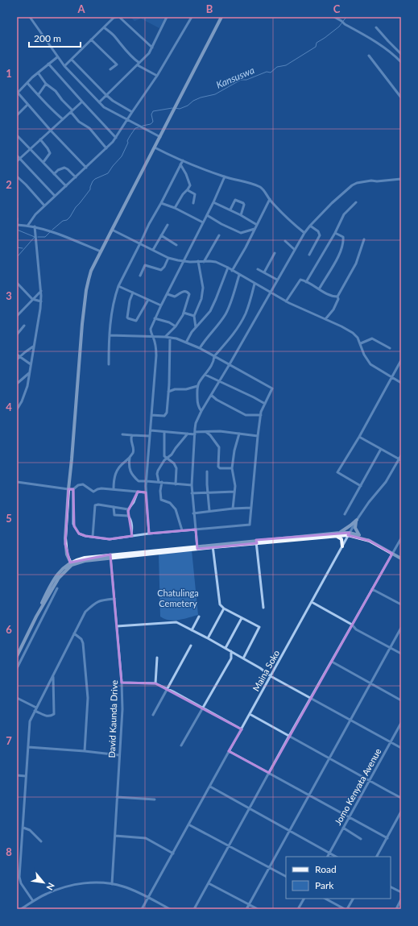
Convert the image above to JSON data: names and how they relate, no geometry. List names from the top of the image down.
{
  "streets": {
    "street": ["Maina Soko", "David Kaunda Drive", "Jomo Kenyata Avenue"]
  },
  "water": ["Kansuswa"],
  "parks": ["Chatulinga Cemetery"],
  "legend": ["Road", "Park"],
  "scale_bar": "200 m",
  "north": "bottom right",
  "grid": {
    "columns": ["A", "B", "C"],
    "rows": [
      "1",
      "2",
      "3",
      "4",
      "5",
      "6",
      "7",
      "8"
    ]
  }
}
